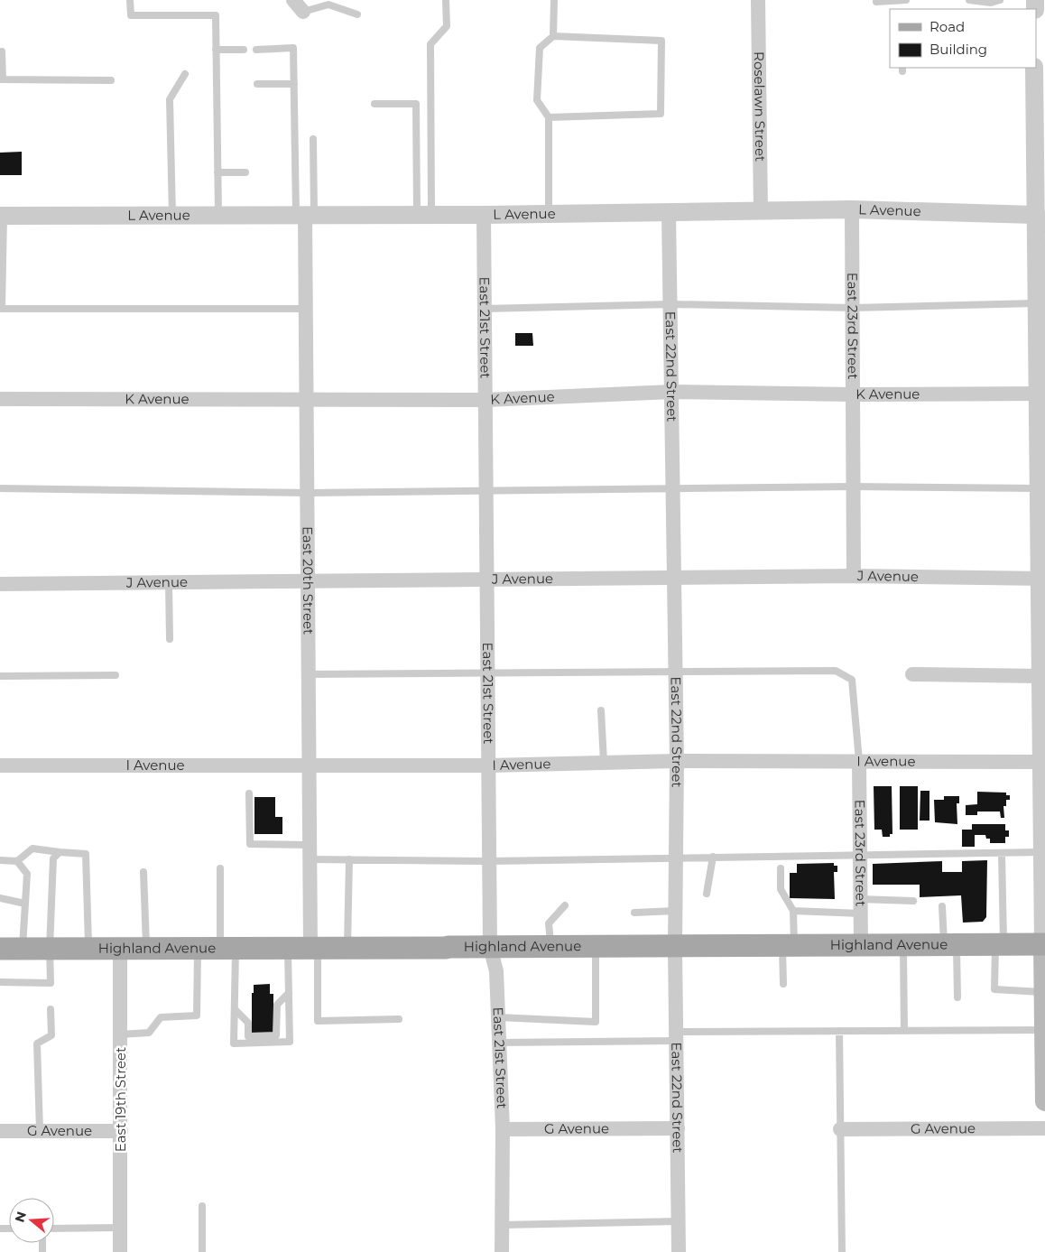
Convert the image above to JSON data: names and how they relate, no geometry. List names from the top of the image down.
{
  "streets": {
    "main road": ["Highland Avenue"],
    "street": [
      "Roselawn Street",
      "L Avenue",
      "East 23rd Street",
      "East 21st Street",
      "East 22nd Street",
      "K Avenue",
      "J Avenue",
      "East 20th Street",
      "I Avenue",
      "East 19th Street",
      "G Avenue"
    ]
  },
  "crossings": [
    ["Roselawn Street", "L Avenue"],
    ["L Avenue", "East 23rd Street"],
    ["L Avenue", "East 21st Street"],
    ["L Avenue", "East 22nd Street"],
    ["L Avenue", "East 20th Street"],
    ["East 23rd Street", "K Avenue"],
    ["East 23rd Street", "J Avenue"],
    ["East 23rd Street", "I Avenue"],
    ["East 23rd Street", "Highland Avenue"],
    ["East 21st Street", "K Avenue"],
    ["East 21st Street", "J Avenue"],
    ["East 21st Street", "I Avenue"],
    ["East 21st Street", "Highland Avenue"],
    ["East 21st Street", "G Avenue"],
    ["East 22nd Street", "K Avenue"],
    ["East 22nd Street", "J Avenue"],
    ["East 22nd Street", "I Avenue"],
    ["East 22nd Street", "Highland Avenue"],
    ["East 22nd Street", "G Avenue"],
    ["K Avenue", "East 20th Street"],
    ["J Avenue", "East 20th Street"],
    ["East 20th Street", "I Avenue"],
    ["East 20th Street", "Highland Avenue"],
    ["Highland Avenue", "East 19th Street"],
    ["East 19th Street", "G Avenue"]
  ],
  "legend": ["Road", "Building"],
  "north": "left"
}
